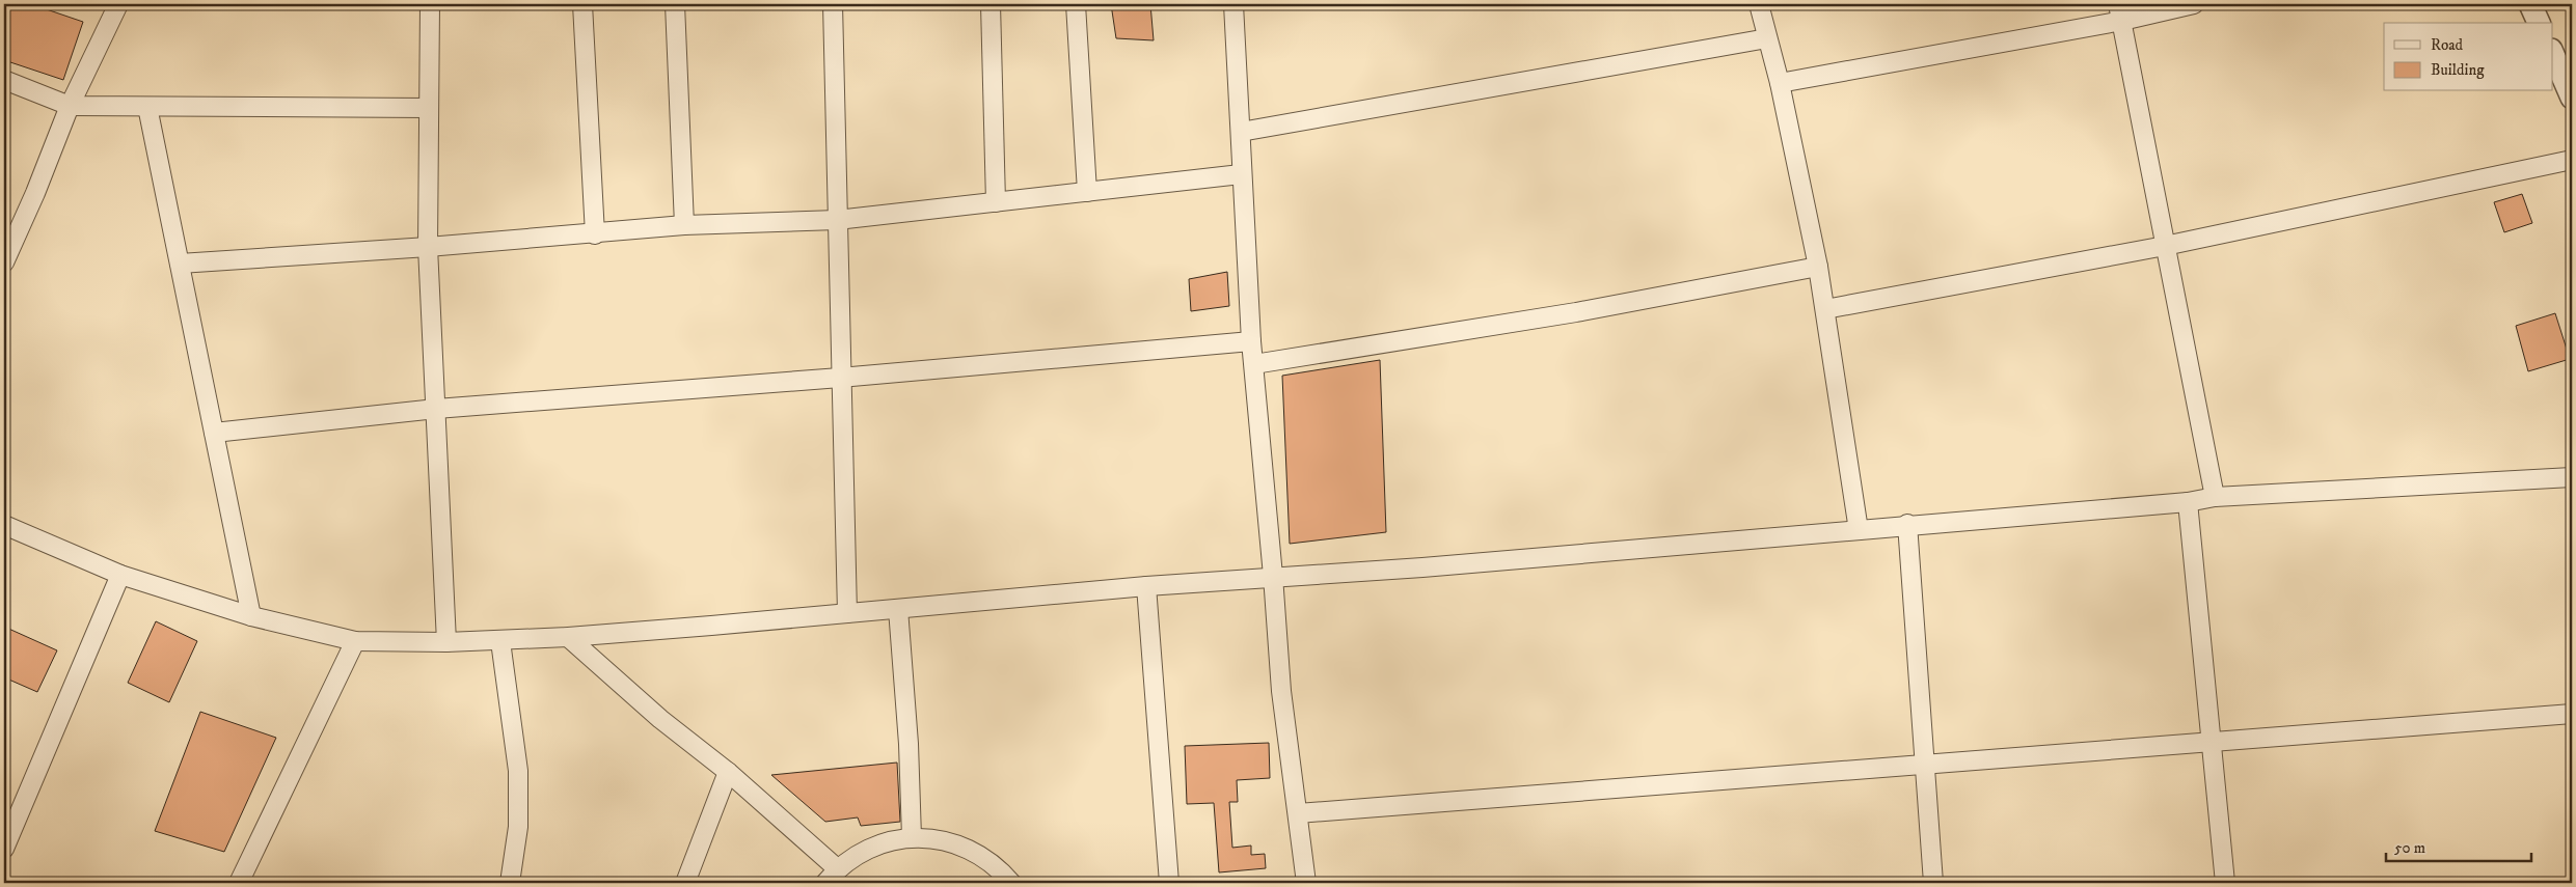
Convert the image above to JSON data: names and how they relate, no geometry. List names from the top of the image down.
{
  "legend": ["Road", "Building"],
  "scale_bar": "50 m"
}
